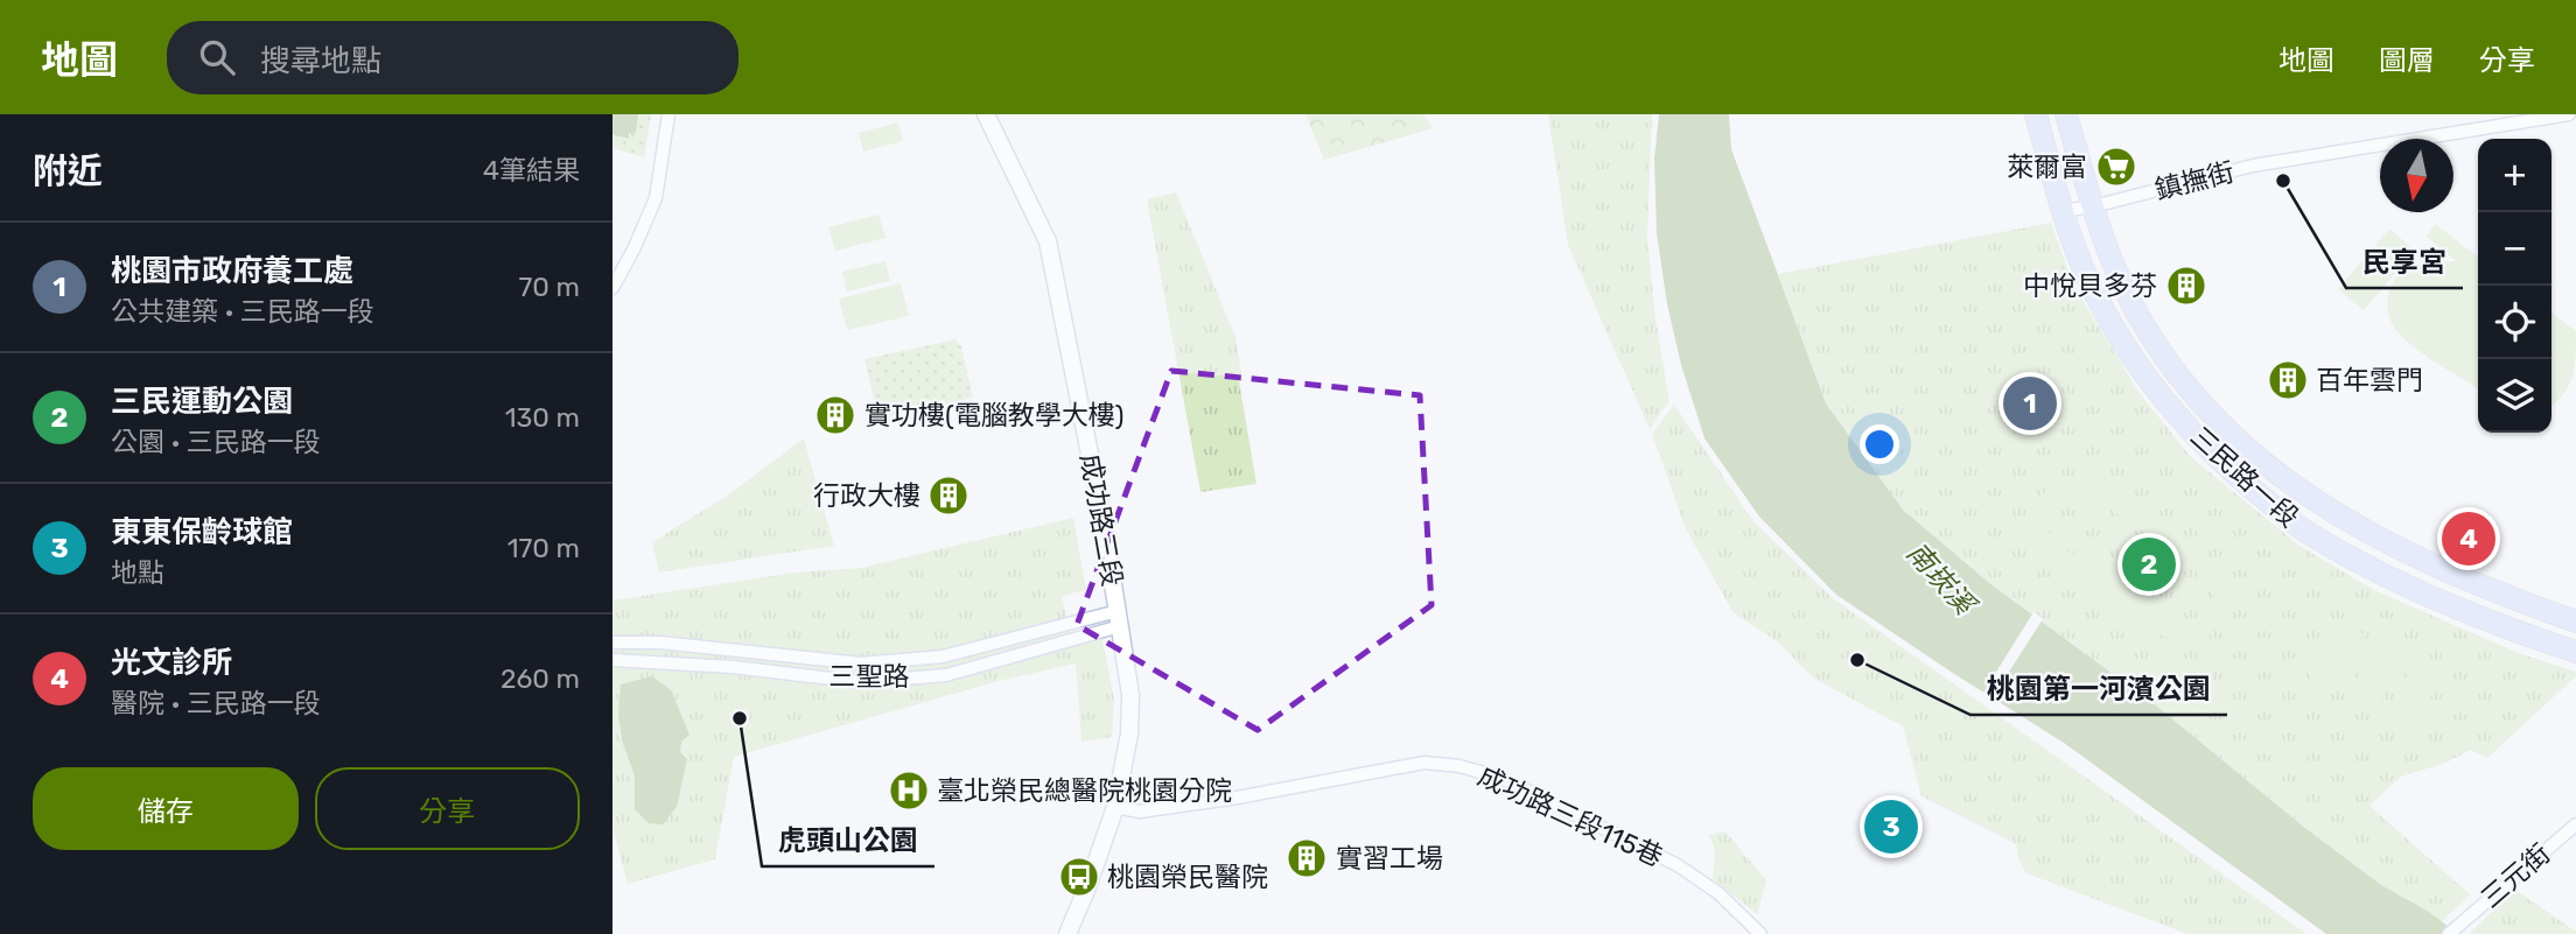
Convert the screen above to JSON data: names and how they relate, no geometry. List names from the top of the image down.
{
  "streets": {
    "main road": ["三民路一段"],
    "street": [
      "鎮撫街",
      "成功路三段",
      "三聖路",
      "成功路三段115巷",
      "三元街"
    ]
  },
  "crossings": [
    ["鎮撫街", "三民路一段"],
    ["成功路三段", "三聖路"],
    ["成功路三段", "成功路三段115巷"]
  ],
  "water": ["南崁溪"],
  "places": {
    "supermarket": ["萊爾富"],
    "other": ["民享宮", "桃園第一河濱公園", "虎頭山公園"],
    "building": [
      "中悅貝多芬",
      "百年雲門",
      "實功樓(電腦教學大樓)",
      "行政大樓",
      "實習工場"
    ],
    "hospital": ["臺北榮民總醫院桃園分院"],
    "bus stop": ["桃園榮民醫院"]
  },
  "north": "bottom",
  "page": {
    "header": "地圖",
    "search": "搜尋地點",
    "nav": ["地圖", "圖層", "分享"],
    "heading": ["附近", "4筆結果"],
    "map_buttons": ["+", "−"],
    "list": [
      {
        "mark": "1",
        "name": "桃園市政府養工處",
        "note": "公共建築 · 三民路一段",
        "value": "70 m"
      },
      {
        "mark": "2",
        "name": "三民運動公園",
        "note": "公園 · 三民路一段",
        "value": "130 m"
      },
      {
        "mark": "3",
        "name": "東東保齡球館",
        "note": "地點",
        "value": "170 m"
      },
      {
        "mark": "4",
        "name": "光文診所",
        "note": "醫院 · 三民路一段",
        "value": "260 m"
      }
    ],
    "pins": [
      "1",
      "4",
      "2",
      "3"
    ],
    "buttons": ["儲存", "分享"]
  }
}
